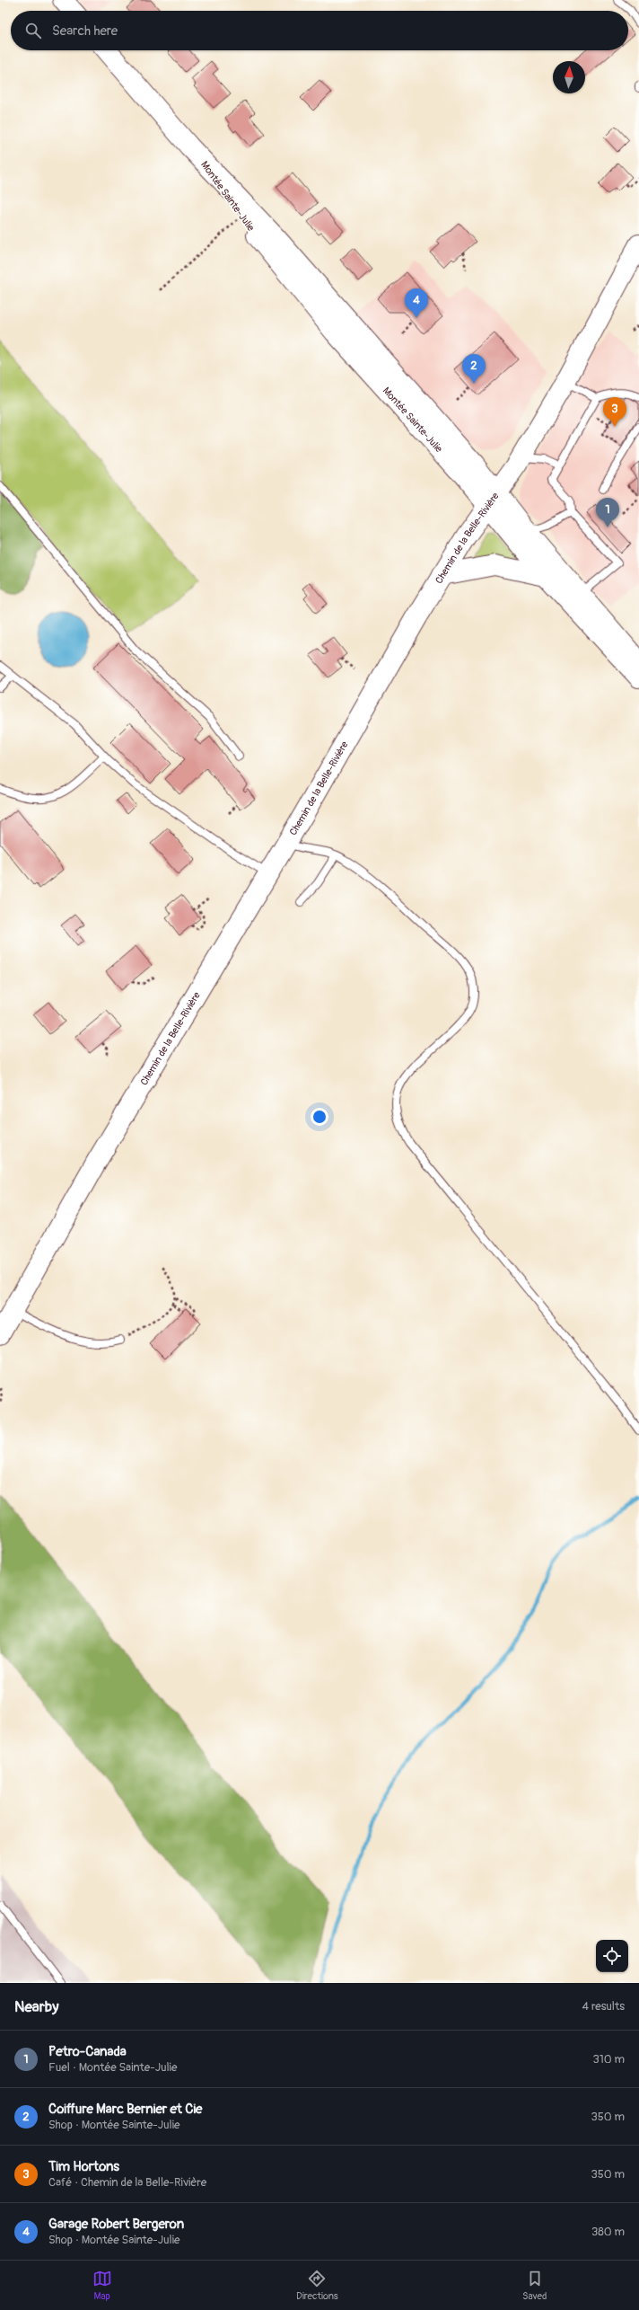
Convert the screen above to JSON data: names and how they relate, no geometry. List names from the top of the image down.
{
  "streets": {
    "main road": ["Montée Sainte-Julie", "Chemin de la Belle-Rivière"]
  },
  "crossings": [
    ["Montée Sainte-Julie", "Chemin de la Belle-Rivière"]
  ],
  "north": "top",
  "page": {
    "search": "Search here",
    "pins": [
      "4",
      "2",
      "3",
      "1"
    ],
    "heading": ["Nearby", "4 results"],
    "list": [
      {
        "mark": "1",
        "name": "Petro-Canada",
        "note": "Fuel · Montée Sainte-Julie",
        "value": "310 m"
      },
      {
        "mark": "2",
        "name": "Coiffure Marc Bernier et Cie",
        "note": "Shop · Montée Sainte-Julie",
        "value": "350 m"
      },
      {
        "mark": "3",
        "name": "Tim Hortons",
        "note": "Café · Chemin de la Belle-Rivière",
        "value": "350 m"
      },
      {
        "mark": "4",
        "name": "Garage Robert Bergeron",
        "note": "Shop · Montée Sainte-Julie",
        "value": "380 m"
      }
    ],
    "nav": ["Map", "Directions", "Saved"]
  }
}
